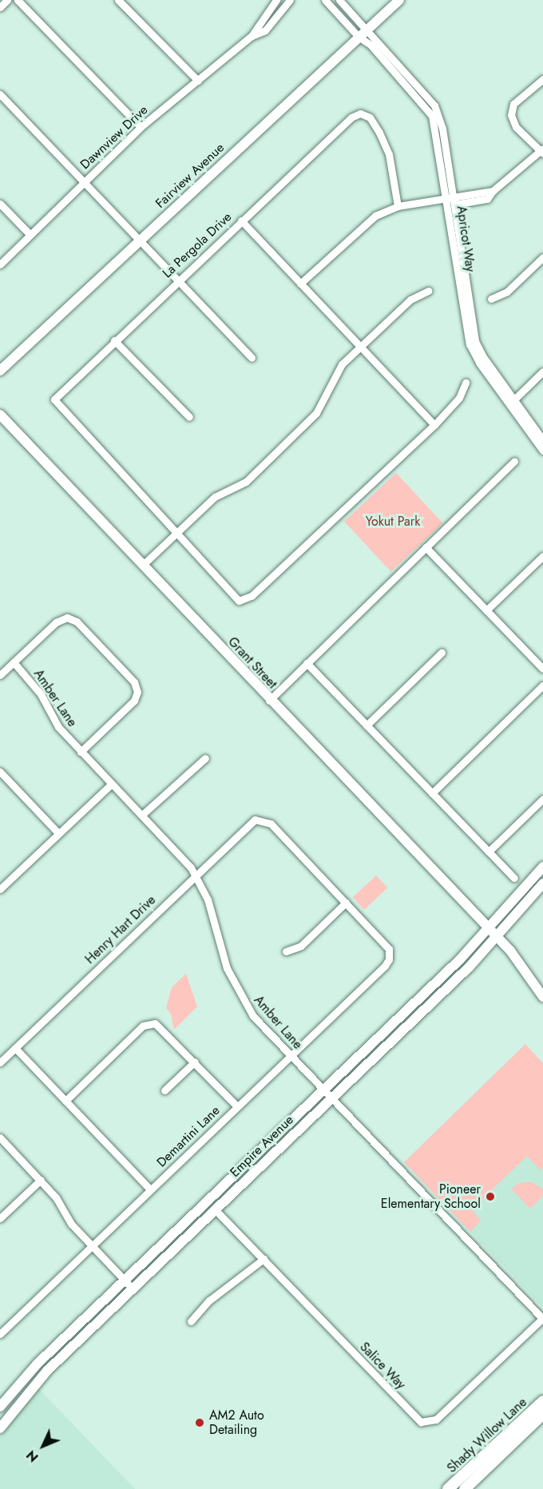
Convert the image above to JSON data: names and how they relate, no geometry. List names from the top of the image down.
{
  "streets": {
    "main road": ["Shady Willow Lane"],
    "street": [
      "Dawnview Drive",
      "Fairview Avenue",
      "Apricot Way",
      "La Pergola Drive",
      "Grant Street",
      "Amber Lane",
      "Henry Hart Drive",
      "Demartini Lane",
      "Empire Avenue",
      "Salice Way"
    ]
  },
  "crossings": [
    ["Fairview Avenue", "Apricot Way"],
    ["Grant Street", "Empire Avenue"],
    ["Amber Lane", "Henry Hart Drive"],
    ["Amber Lane", "Demartini Lane"],
    ["Amber Lane", "Empire Avenue"],
    ["Amber Lane", "Salice Way"],
    ["Henry Hart Drive", "Demartini Lane"],
    ["Empire Avenue", "Salice Way"]
  ],
  "parks": ["Yokut Park"],
  "places": ["Pioneer Elementary School", "AM2 Auto Detailing"],
  "north": "bottom left"
}
